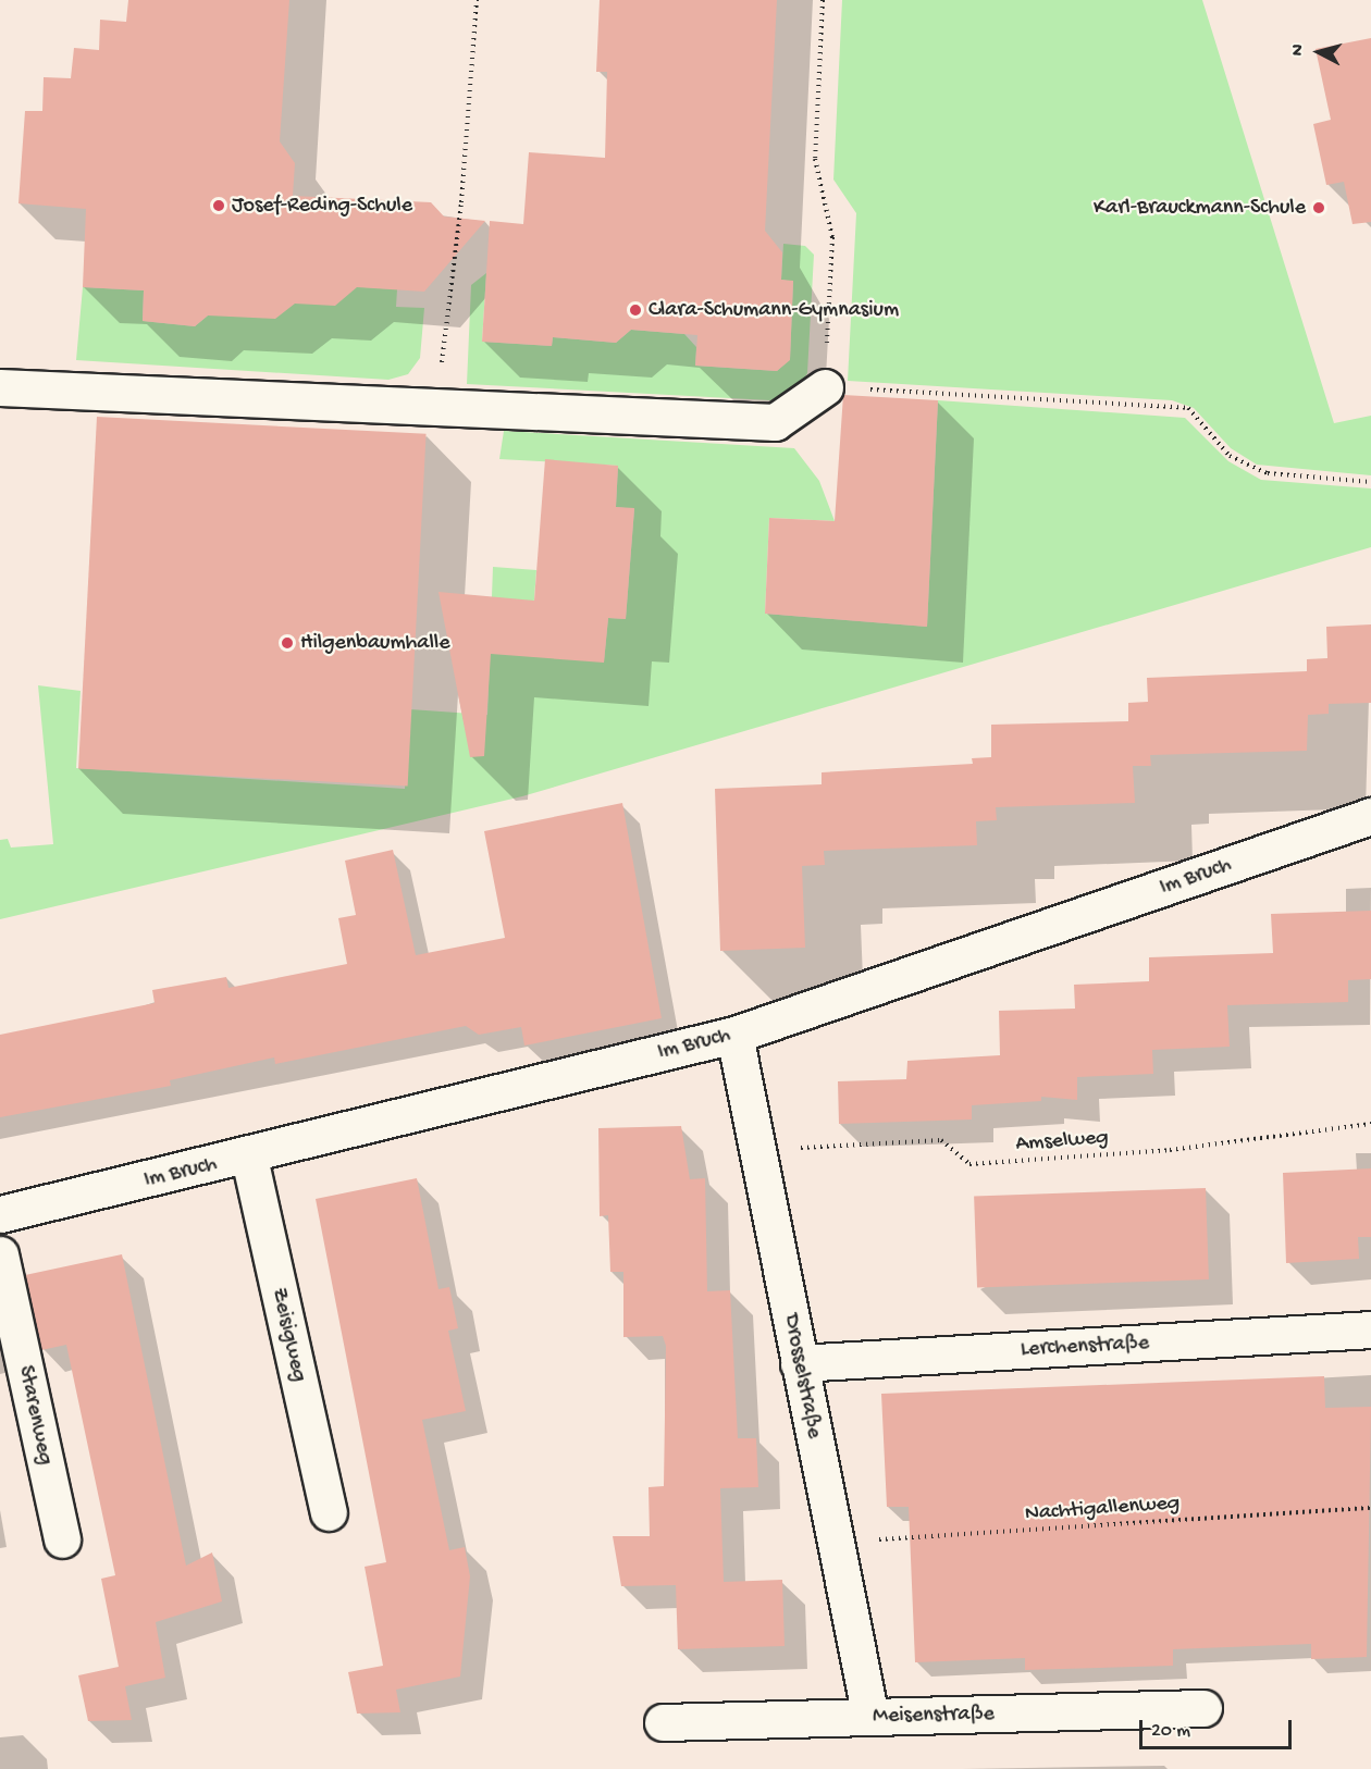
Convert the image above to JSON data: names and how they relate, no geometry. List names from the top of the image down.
{
  "streets": {
    "street": [
      "Im Bruch",
      "Zeisigweg",
      "Lerchenstraße",
      "Drosselstraße",
      "Starenweg",
      "Meisenstraße"
    ],
    "path": ["Amselweg", "Nachtigallenweg"]
  },
  "crossings": [
    ["Im Bruch", "Zeisigweg"],
    ["Im Bruch", "Drosselstraße"],
    ["Amselweg", "Drosselstraße"],
    ["Lerchenstraße", "Drosselstraße"],
    ["Drosselstraße", "Nachtigallenweg"],
    ["Drosselstraße", "Meisenstraße"]
  ],
  "places": [
    "Josef-Reding-Schule",
    "Karl-Brauckmann-Schule",
    "Clara-Schumann-Gymnasium",
    "Hilgenbaumhalle"
  ],
  "scale_bar": "20 m",
  "north": "left"
}
